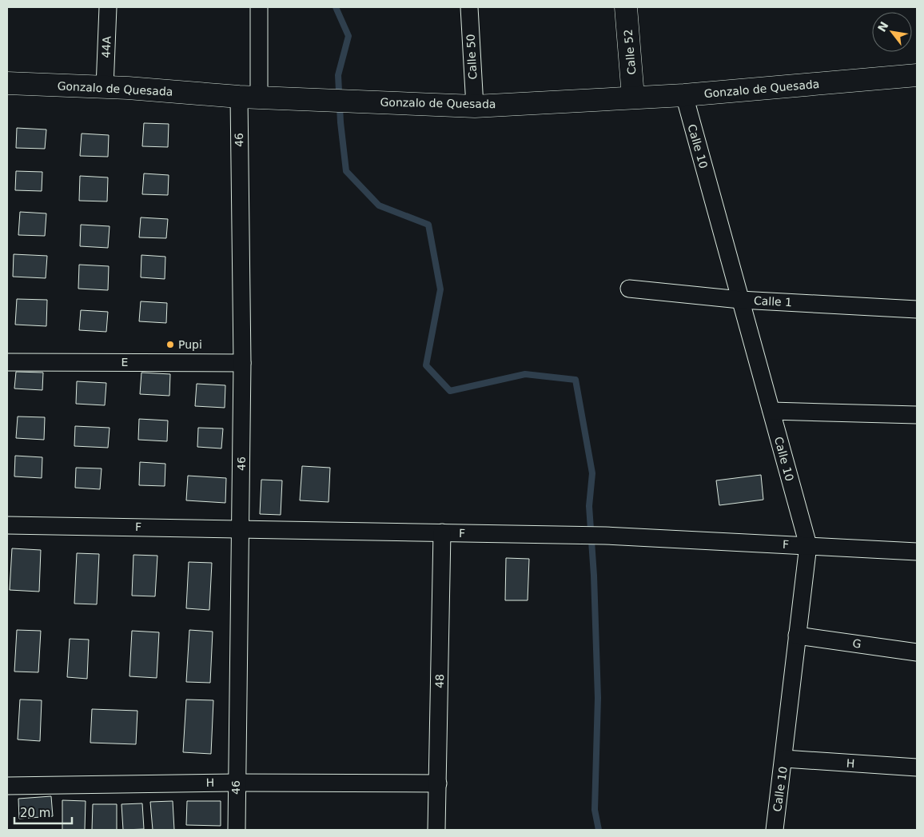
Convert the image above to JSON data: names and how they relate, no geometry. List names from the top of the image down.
{
  "streets": {
    "street": [
      "44A",
      "Calle 52",
      "Calle 50",
      "Gonzalo de Quesada",
      "46",
      "Calle 10",
      "Calle 1",
      "E",
      "F",
      "G",
      "48",
      "H"
    ]
  },
  "crossings": [
    ["44A", "Gonzalo de Quesada"],
    ["Calle 52", "Gonzalo de Quesada"],
    ["Calle 50", "Gonzalo de Quesada"],
    ["Gonzalo de Quesada", "46"],
    ["Gonzalo de Quesada", "Calle 10"],
    ["46", "E"],
    ["46", "F"],
    ["46", "H"],
    ["Calle 10", "Calle 1"],
    ["Calle 10", "F"],
    ["Calle 10", "G"],
    ["Calle 10", "H"],
    ["F", "48"],
    ["48", "H"]
  ],
  "places": ["Pupi"],
  "scale_bar": "20 m",
  "north": "top left"
}
